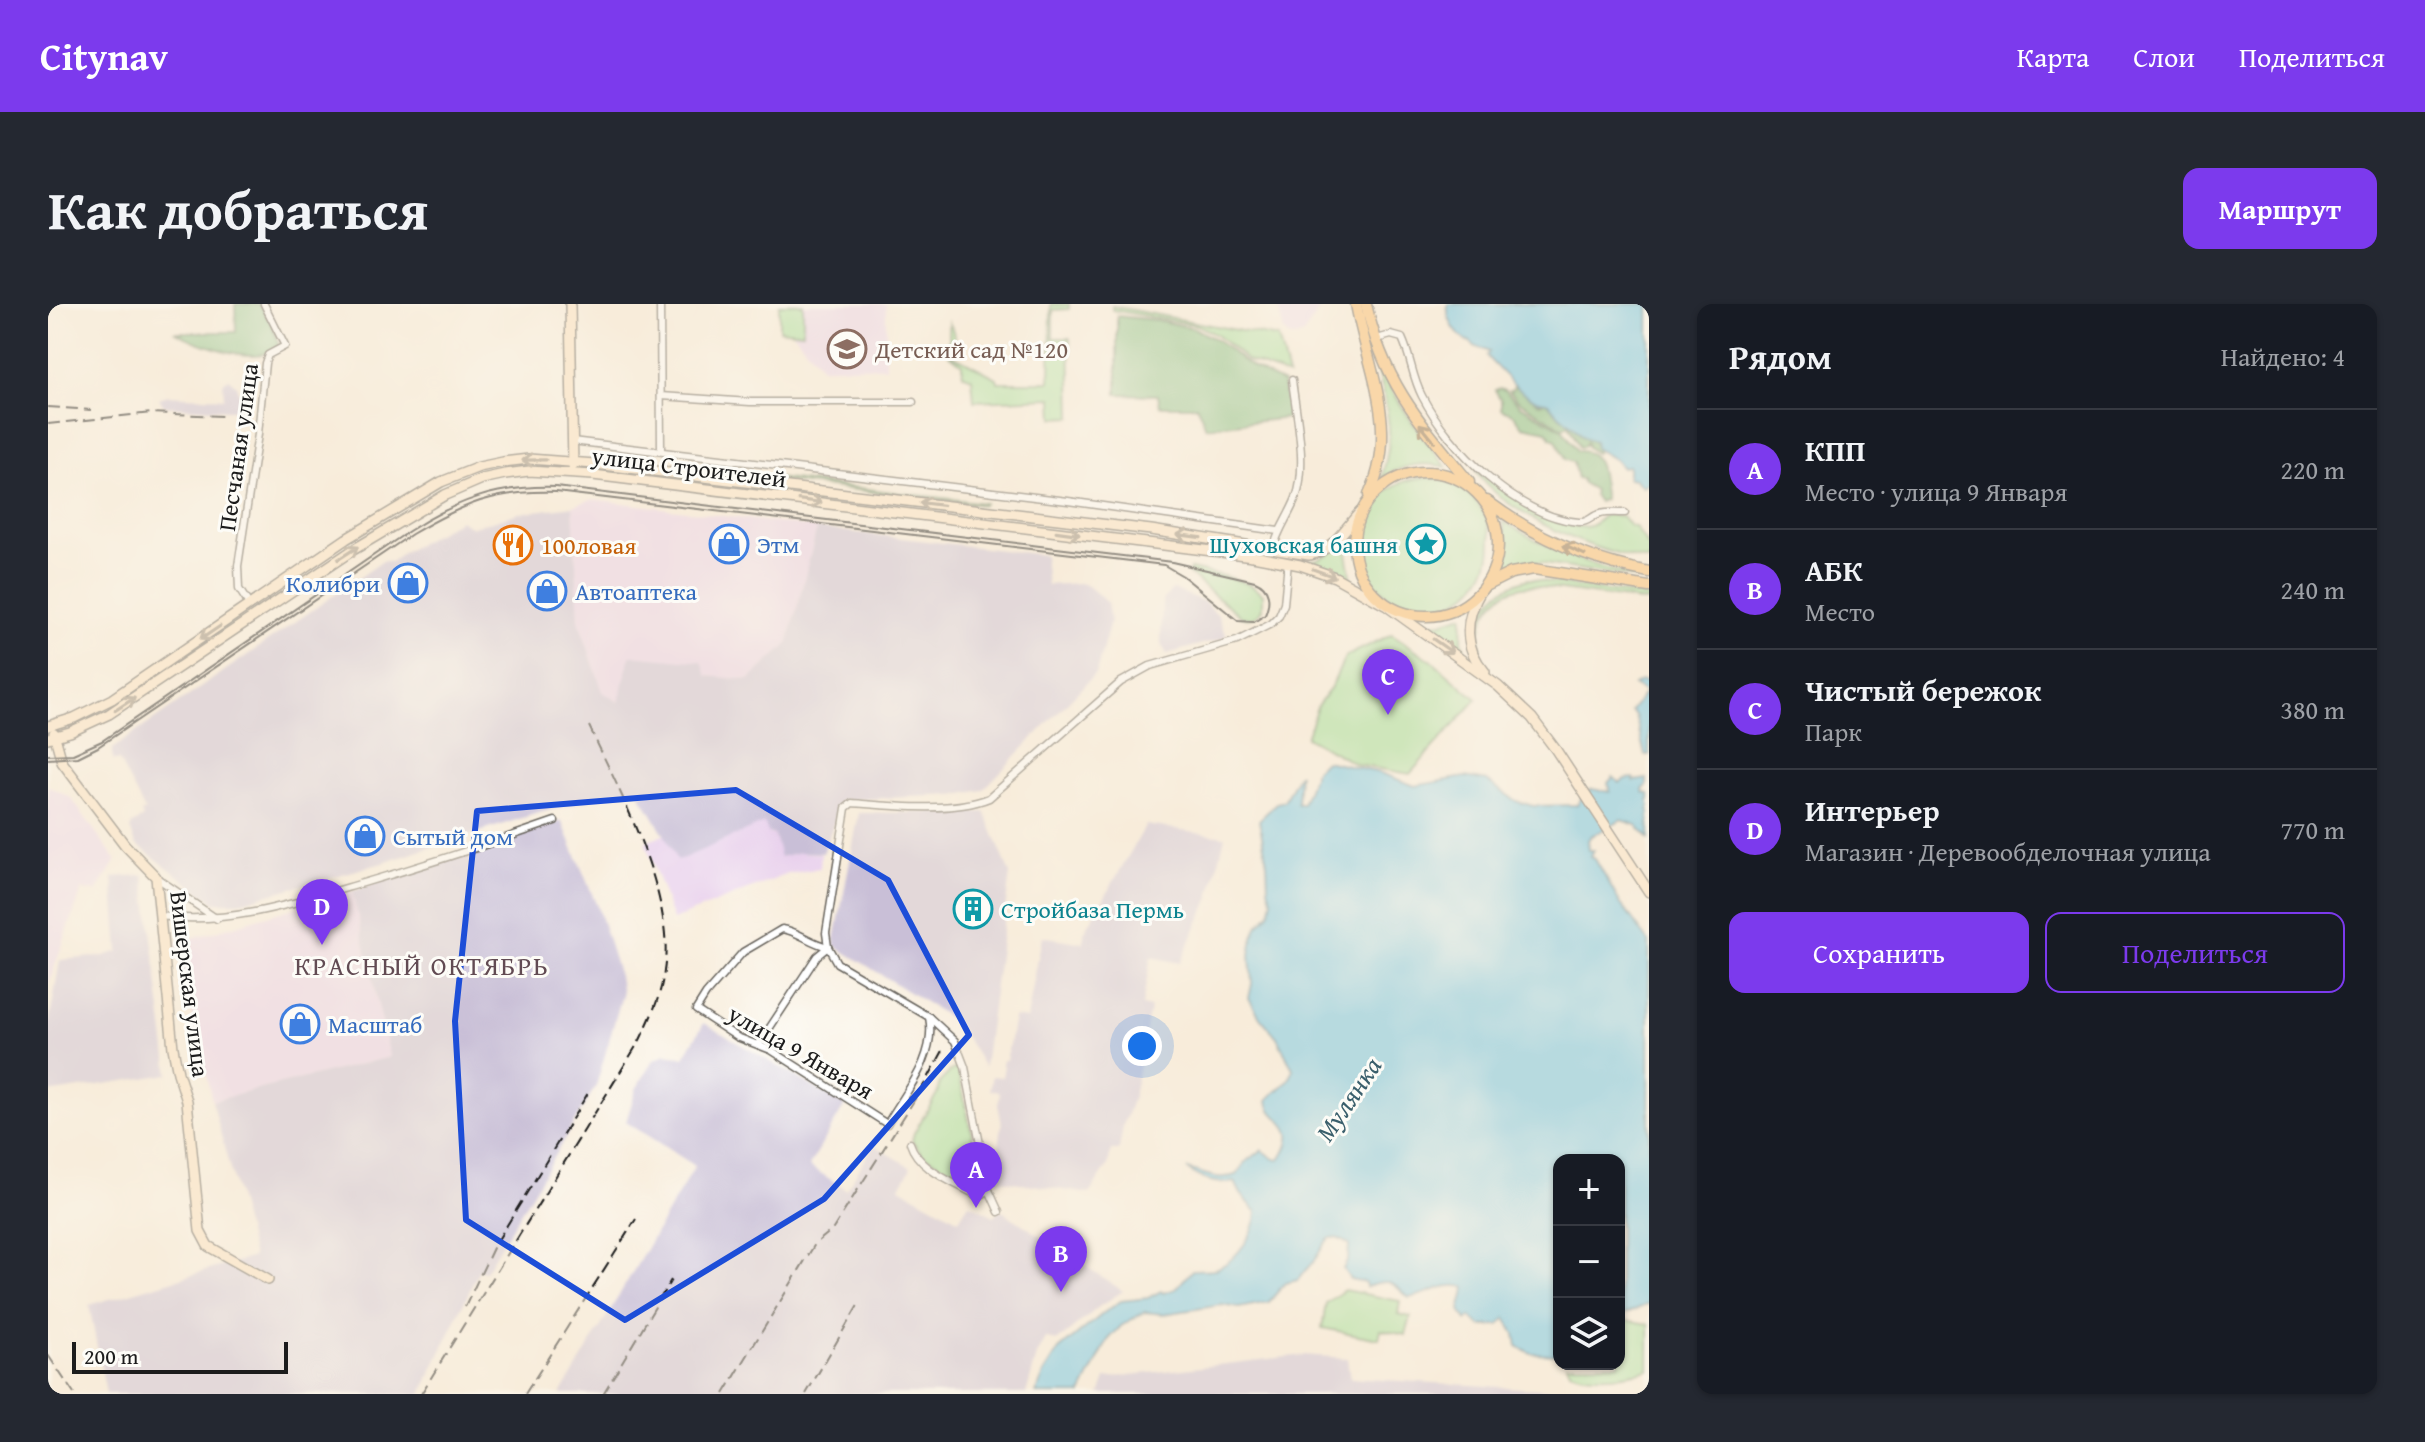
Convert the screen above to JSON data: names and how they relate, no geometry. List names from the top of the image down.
{
  "streets": {
    "main road": ["улица Строителей", "Вишерская улица"],
    "street": ["Песчаная улица", "улица 9 Января"]
  },
  "crossings": [
    ["Песчаная улица", "улица Строителей"],
    ["улица Строителей", "Вишерская улица"]
  ],
  "districts": ["КРАСНЫЙ ОКТЯБРЬ"],
  "water": ["Мулянка"],
  "places": {
    "school or university": ["Детский сад №120"],
    "shop": [
      "Этм",
      "Колибри",
      "Автоаптека",
      "Сытый дом",
      "Масштаб"
    ],
    "place": ["Шуховская башня"],
    "restaurant": ["100ловая"],
    "building": ["Стройбаза Пермь"]
  },
  "scale_bar": "200 m",
  "page": {
    "header": "Citynav",
    "nav": ["Карта", "Слои", "Поделиться"],
    "title": "Как добраться",
    "buttons": [
      "Маршрут",
      ["Сохранить", "Поделиться"]
    ],
    "heading": ["Рядом", "Найдено: 4"],
    "list": [
      {
        "mark": "A",
        "name": "КПП",
        "note": "Место · улица 9 Января",
        "value": "220 m"
      },
      {
        "mark": "B",
        "name": "АБК",
        "note": "Место",
        "value": "240 m"
      },
      {
        "mark": "C",
        "name": "Чистый бережок",
        "note": "Парк",
        "value": "380 m"
      },
      {
        "mark": "D",
        "name": "Интерьер",
        "note": "Магазин · Деревообделочная улица",
        "value": "770 m"
      }
    ],
    "pins": [
      "C",
      "D",
      "A",
      "B"
    ],
    "map_buttons": ["+", "−"],
    "scale": "200 m"
  }
}
